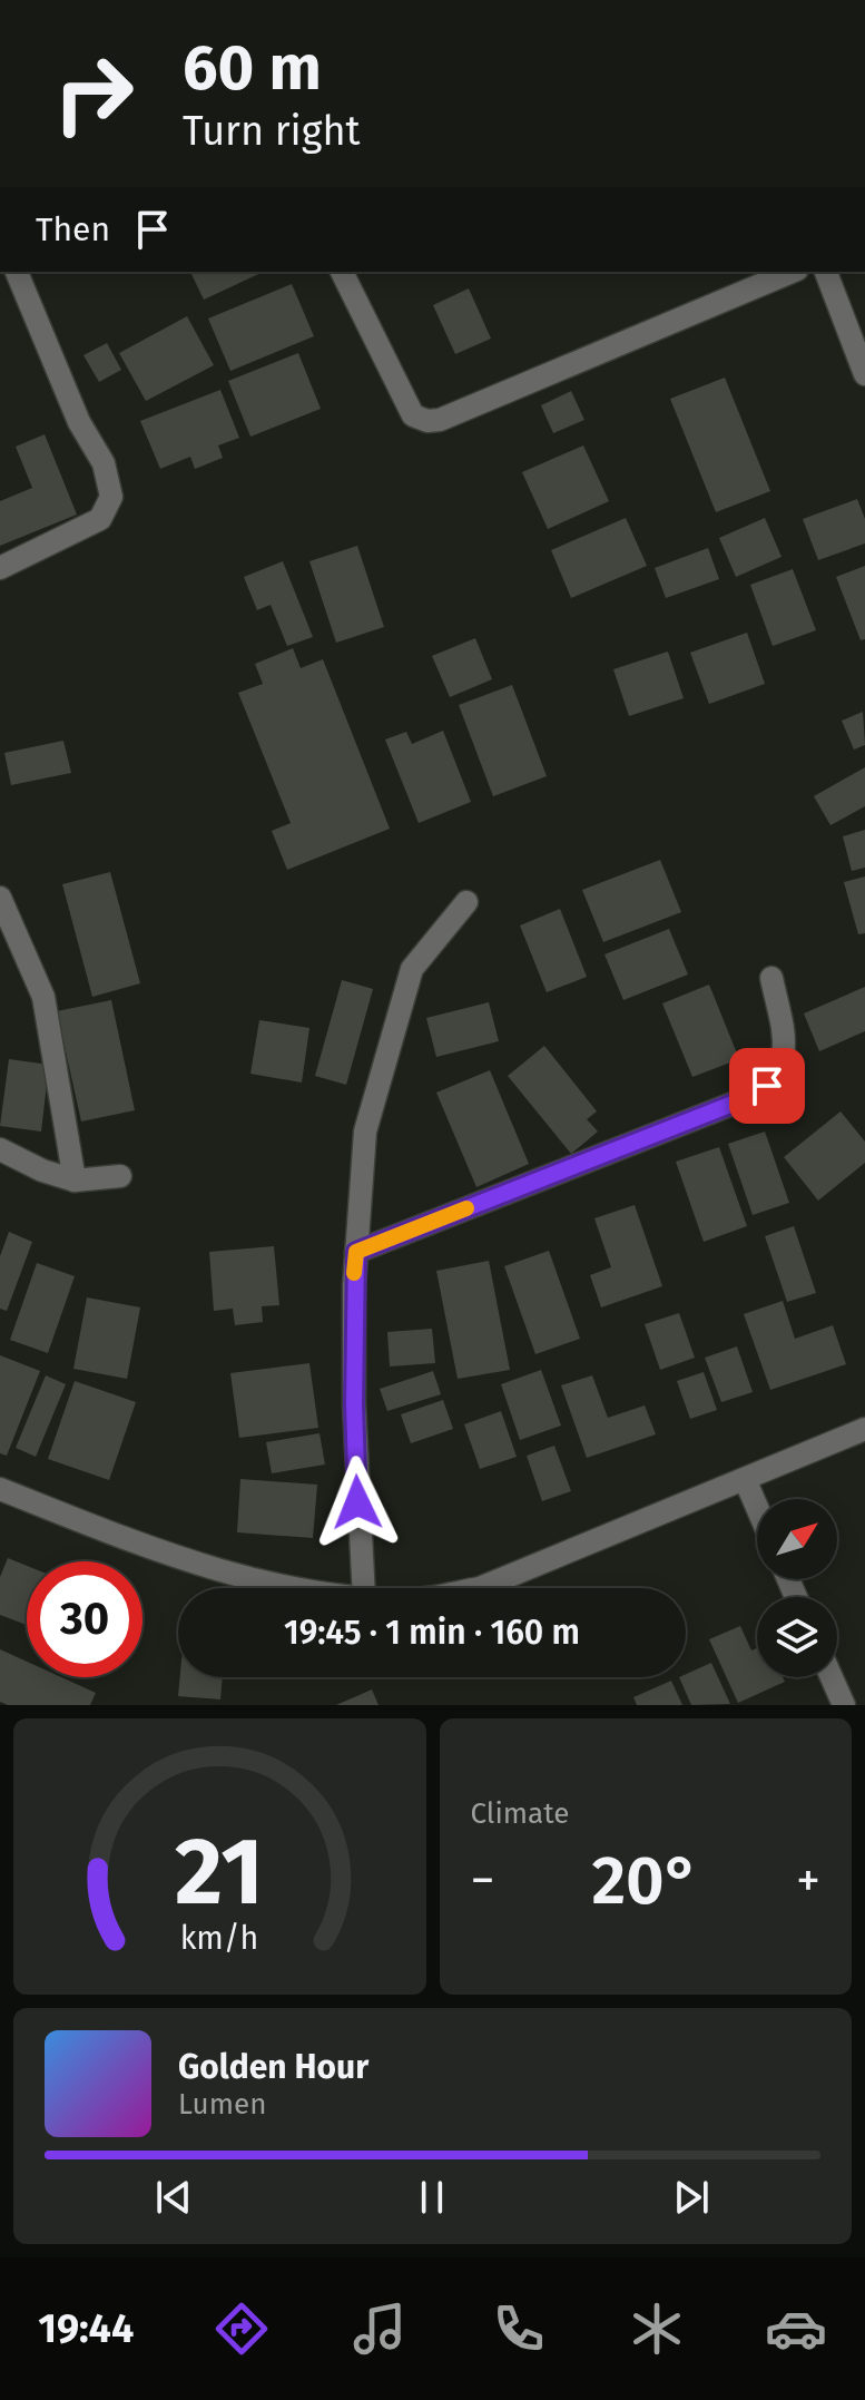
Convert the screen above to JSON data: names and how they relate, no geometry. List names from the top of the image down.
{
  "north": "top right",
  "page": {
    "turn": ["60 m", "Turn right"],
    "then": "Then",
    "limit": "30",
    "trip": "19:45 · 1 min · 160 m",
    "tile": "Climate",
    "heat": ["−", "20°", "+"],
    "song": ["Golden Hour", "Lumen"],
    "tabs": "19:44",
    "gauge": ["21", "km/h"]
  }
}
